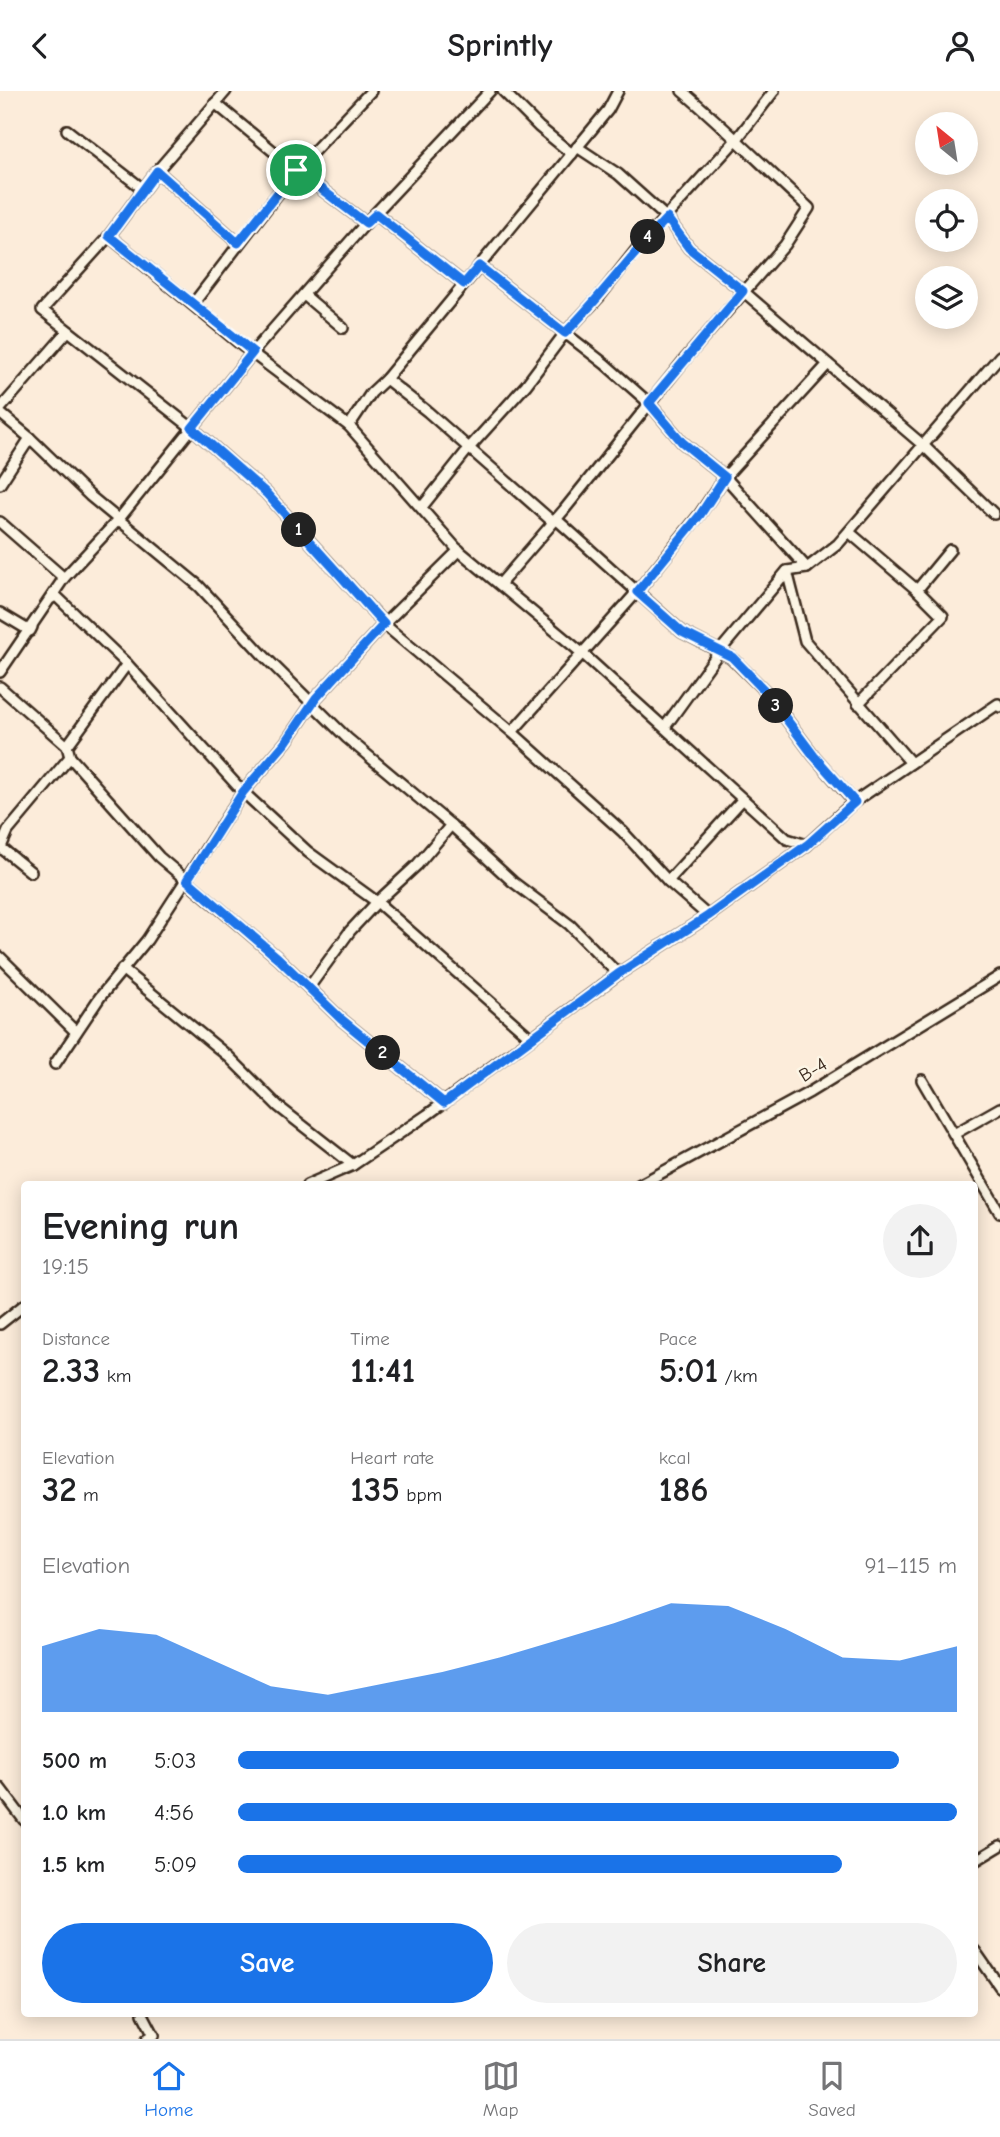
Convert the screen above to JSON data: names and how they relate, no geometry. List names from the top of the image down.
{
  "streets": {
    "street": ["B-4"]
  },
  "north": "top left",
  "page": {
    "header": "Sprintly",
    "pins": [
      "4",
      "1",
      "3",
      "2"
    ],
    "heading": ["Evening run", "19:15"],
    "stats": [
      ["Distance", "2.33 km"],
      ["Time", "11:41"],
      ["Pace", "5:01 /km"],
      ["Elevation", "32 m"],
      ["Heart rate", "135 bpm"],
      ["kcal", "186"]
    ],
    "chart": ["Elevation", "91–115 m"],
    "list": [
      {
        "name": "500 m",
        "note": "5:03"
      },
      {
        "name": "1.0 km",
        "note": "4:56"
      },
      {
        "name": "1.5 km",
        "note": "5:09"
      }
    ],
    "buttons": ["Save", "Share"],
    "tabs": ["Home", "Map", "Saved"]
  }
}
